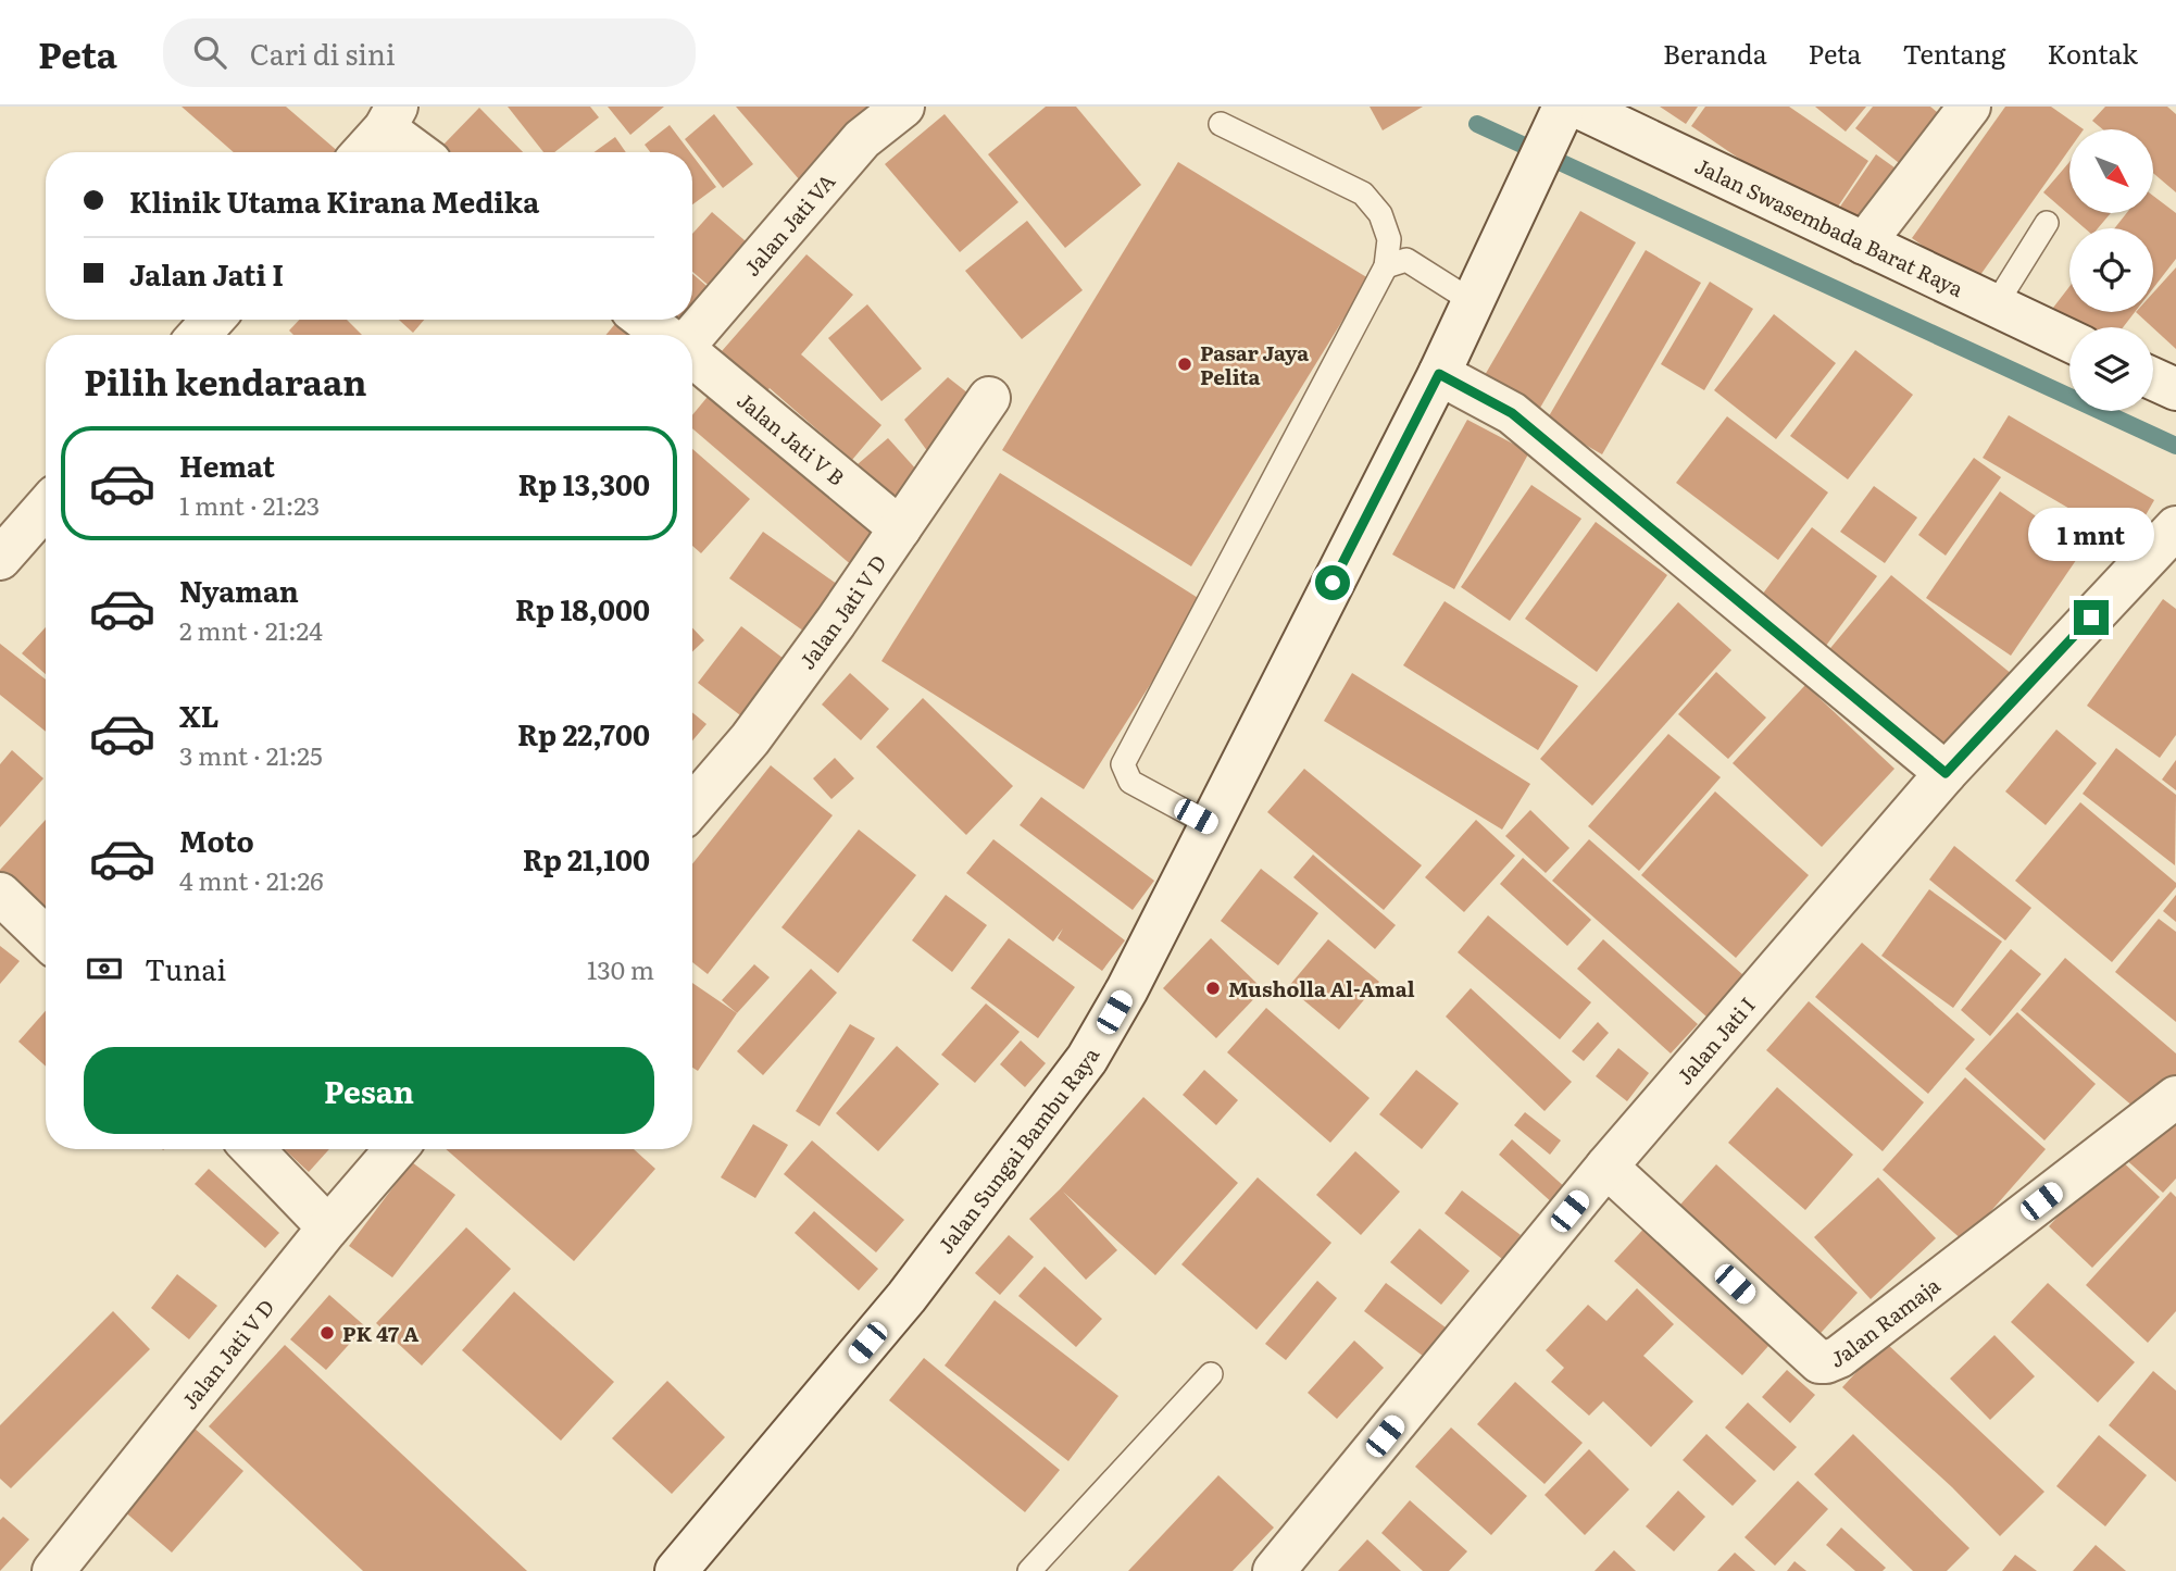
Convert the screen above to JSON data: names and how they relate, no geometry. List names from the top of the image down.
{
  "streets": {
    "street": [
      "Jalan Jati VA",
      "Jalan Swasembada Barat Raya",
      "Jalan Jati V B",
      "Jalan Jati V D",
      "Jalan Jati I",
      "Jalan Sungai Bambu Raya",
      "Jalan Ramaja"
    ]
  },
  "crossings": [
    ["Jalan Swasembada Barat Raya", "Jalan Sungai Bambu Raya"],
    ["Jalan Jati V B", "Jalan Jati V D"],
    ["Jalan Jati I", "Jalan Ramaja"]
  ],
  "places": ["Pasar Jaya Pelita", "Musholla Al-Amal", "PK 47 A"],
  "north": "bottom right",
  "page": {
    "header": "Peta",
    "search": "Cari di sini",
    "nav": [
      "Beranda",
      "Peta",
      "Tentang",
      "Kontak"
    ],
    "banner": ["Klinik Utama Kirana Medika", "Jalan Jati I"],
    "heading": "Pilih kendaraan",
    "list": [
      {
        "name": "Hemat",
        "note": "1 mnt · 21:23",
        "value": "Rp 13,300"
      },
      {
        "name": "Nyaman",
        "note": "2 mnt · 21:24",
        "value": "Rp 18,000"
      },
      {
        "name": "XL",
        "note": "3 mnt · 21:25",
        "value": "Rp 22,700"
      },
      {
        "name": "Moto",
        "note": "4 mnt · 21:26",
        "value": "Rp 21,100"
      }
    ],
    "bubble": "1 mnt",
    "pay": ["Tunai", "130 m"],
    "buttons": "Pesan"
  }
}
